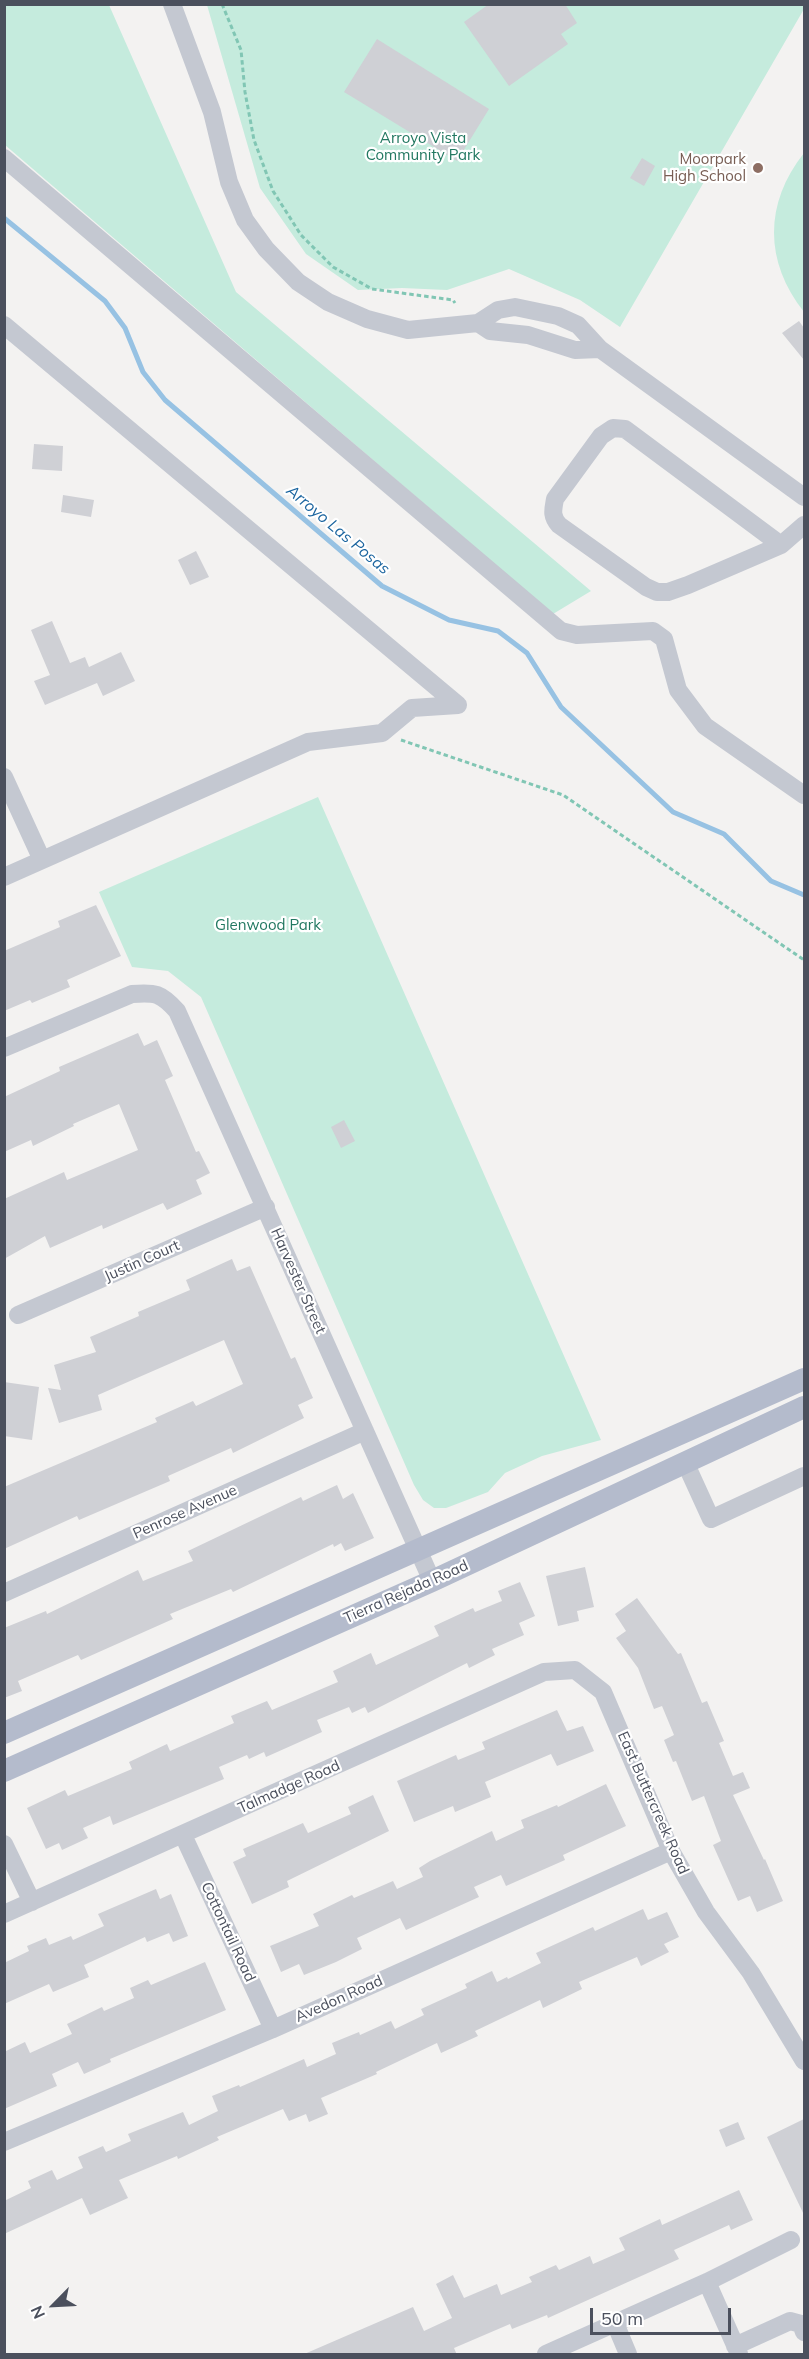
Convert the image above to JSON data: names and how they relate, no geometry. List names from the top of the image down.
{
  "streets": {
    "main road": ["Tierra Rejada Road"],
    "street": [
      "Justin Court",
      "Harvester Street",
      "Penrose Avenue",
      "Talmadge Road",
      "East Buttercreek Road",
      "Cottontail Road",
      "Avedon Road"
    ]
  },
  "crossings": [
    ["Justin Court", "Harvester Street"],
    ["Harvester Street", "Penrose Avenue"],
    ["Harvester Street", "Tierra Rejada Road"],
    ["Talmadge Road", "East Buttercreek Road"],
    ["Talmadge Road", "Cottontail Road"],
    ["East Buttercreek Road", "Avedon Road"],
    ["Cottontail Road", "Avedon Road"]
  ],
  "water": ["Arroyo Las Posas"],
  "parks": ["Arroyo Vista Community Park", "Glenwood Park"],
  "places": ["Moorpark High School"],
  "scale_bar": "50 m",
  "north": "bottom left"
}
